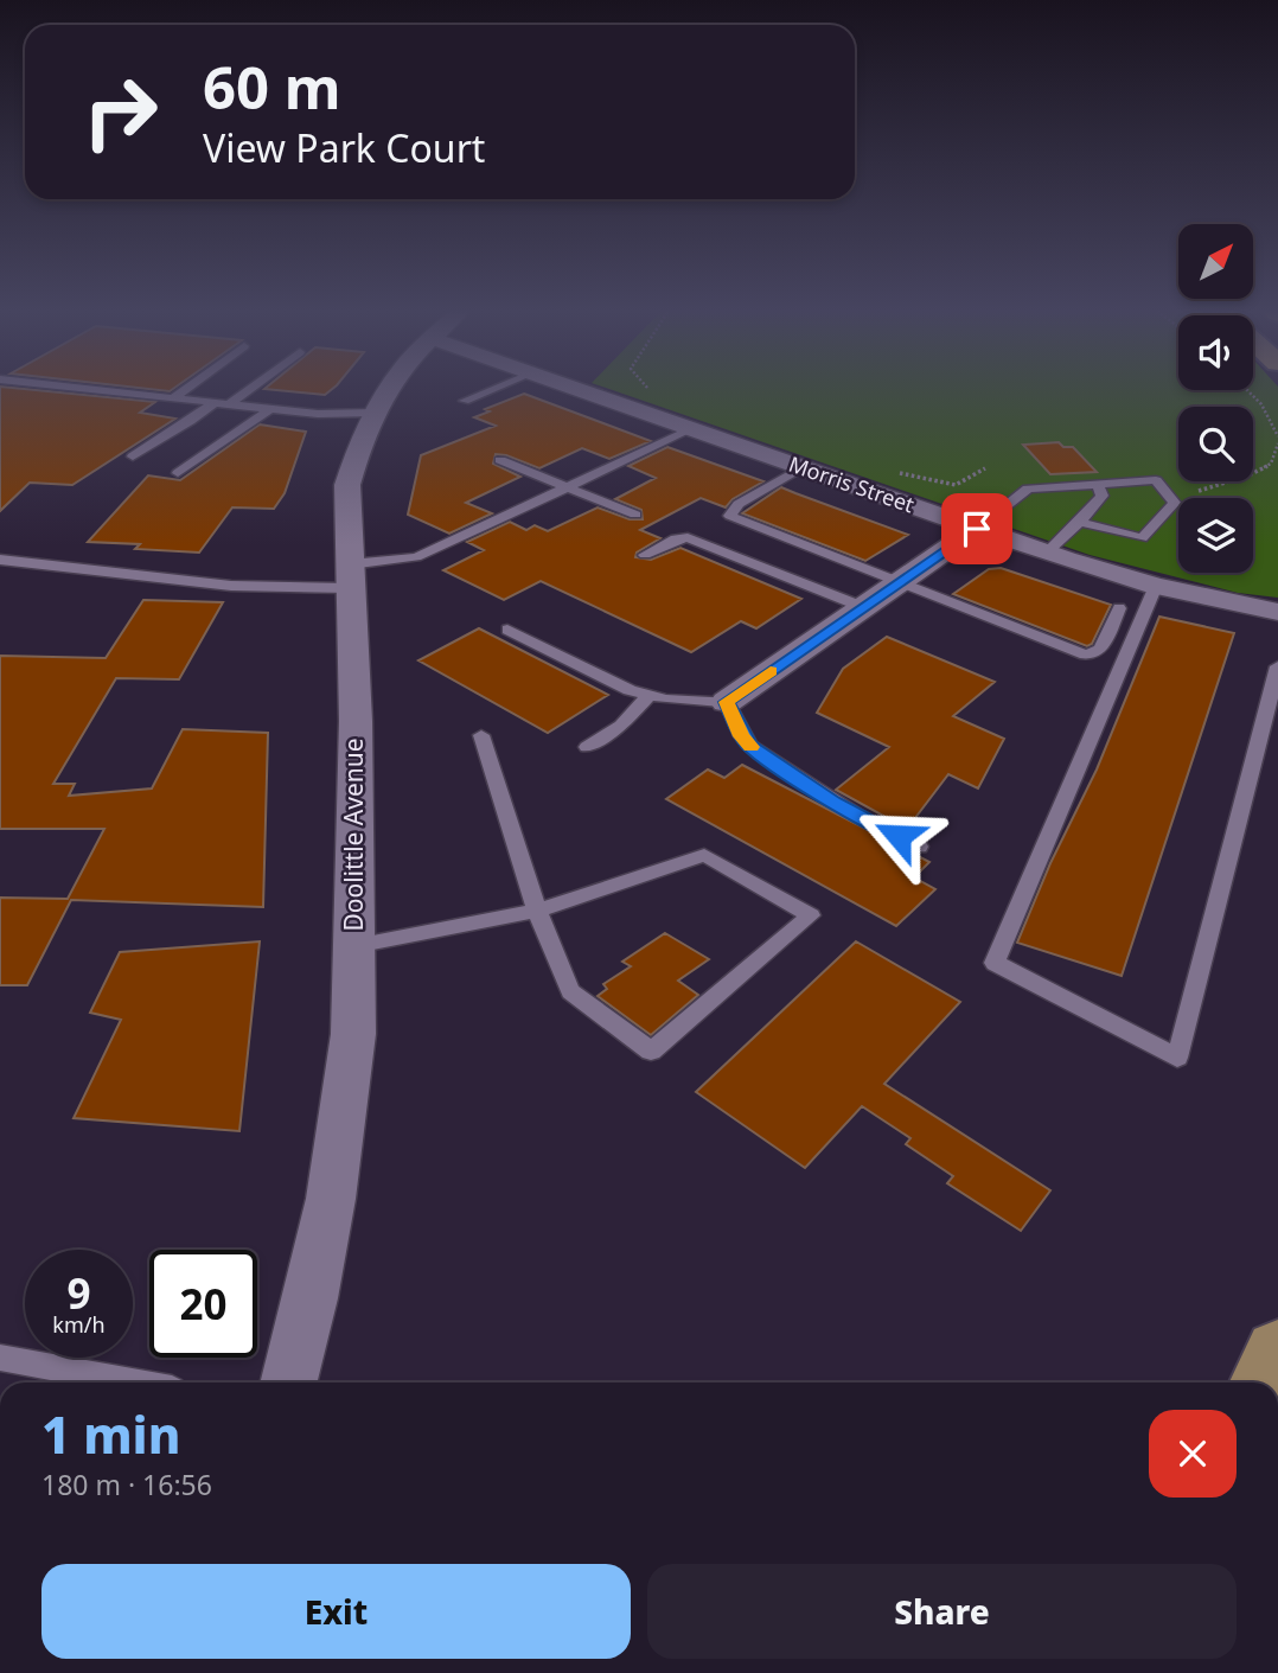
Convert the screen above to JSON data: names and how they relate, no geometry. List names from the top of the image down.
{
  "streets": {
    "street": ["Morris Street", "Doolittle Avenue"]
  },
  "north": "top right",
  "page": {
    "turn": ["60 m", "View Park Court"],
    "speed": "9 km/h",
    "limit": "20",
    "heading": ["1 min", "180 m · 16:56"],
    "buttons": ["Exit", "Share"]
  }
}
